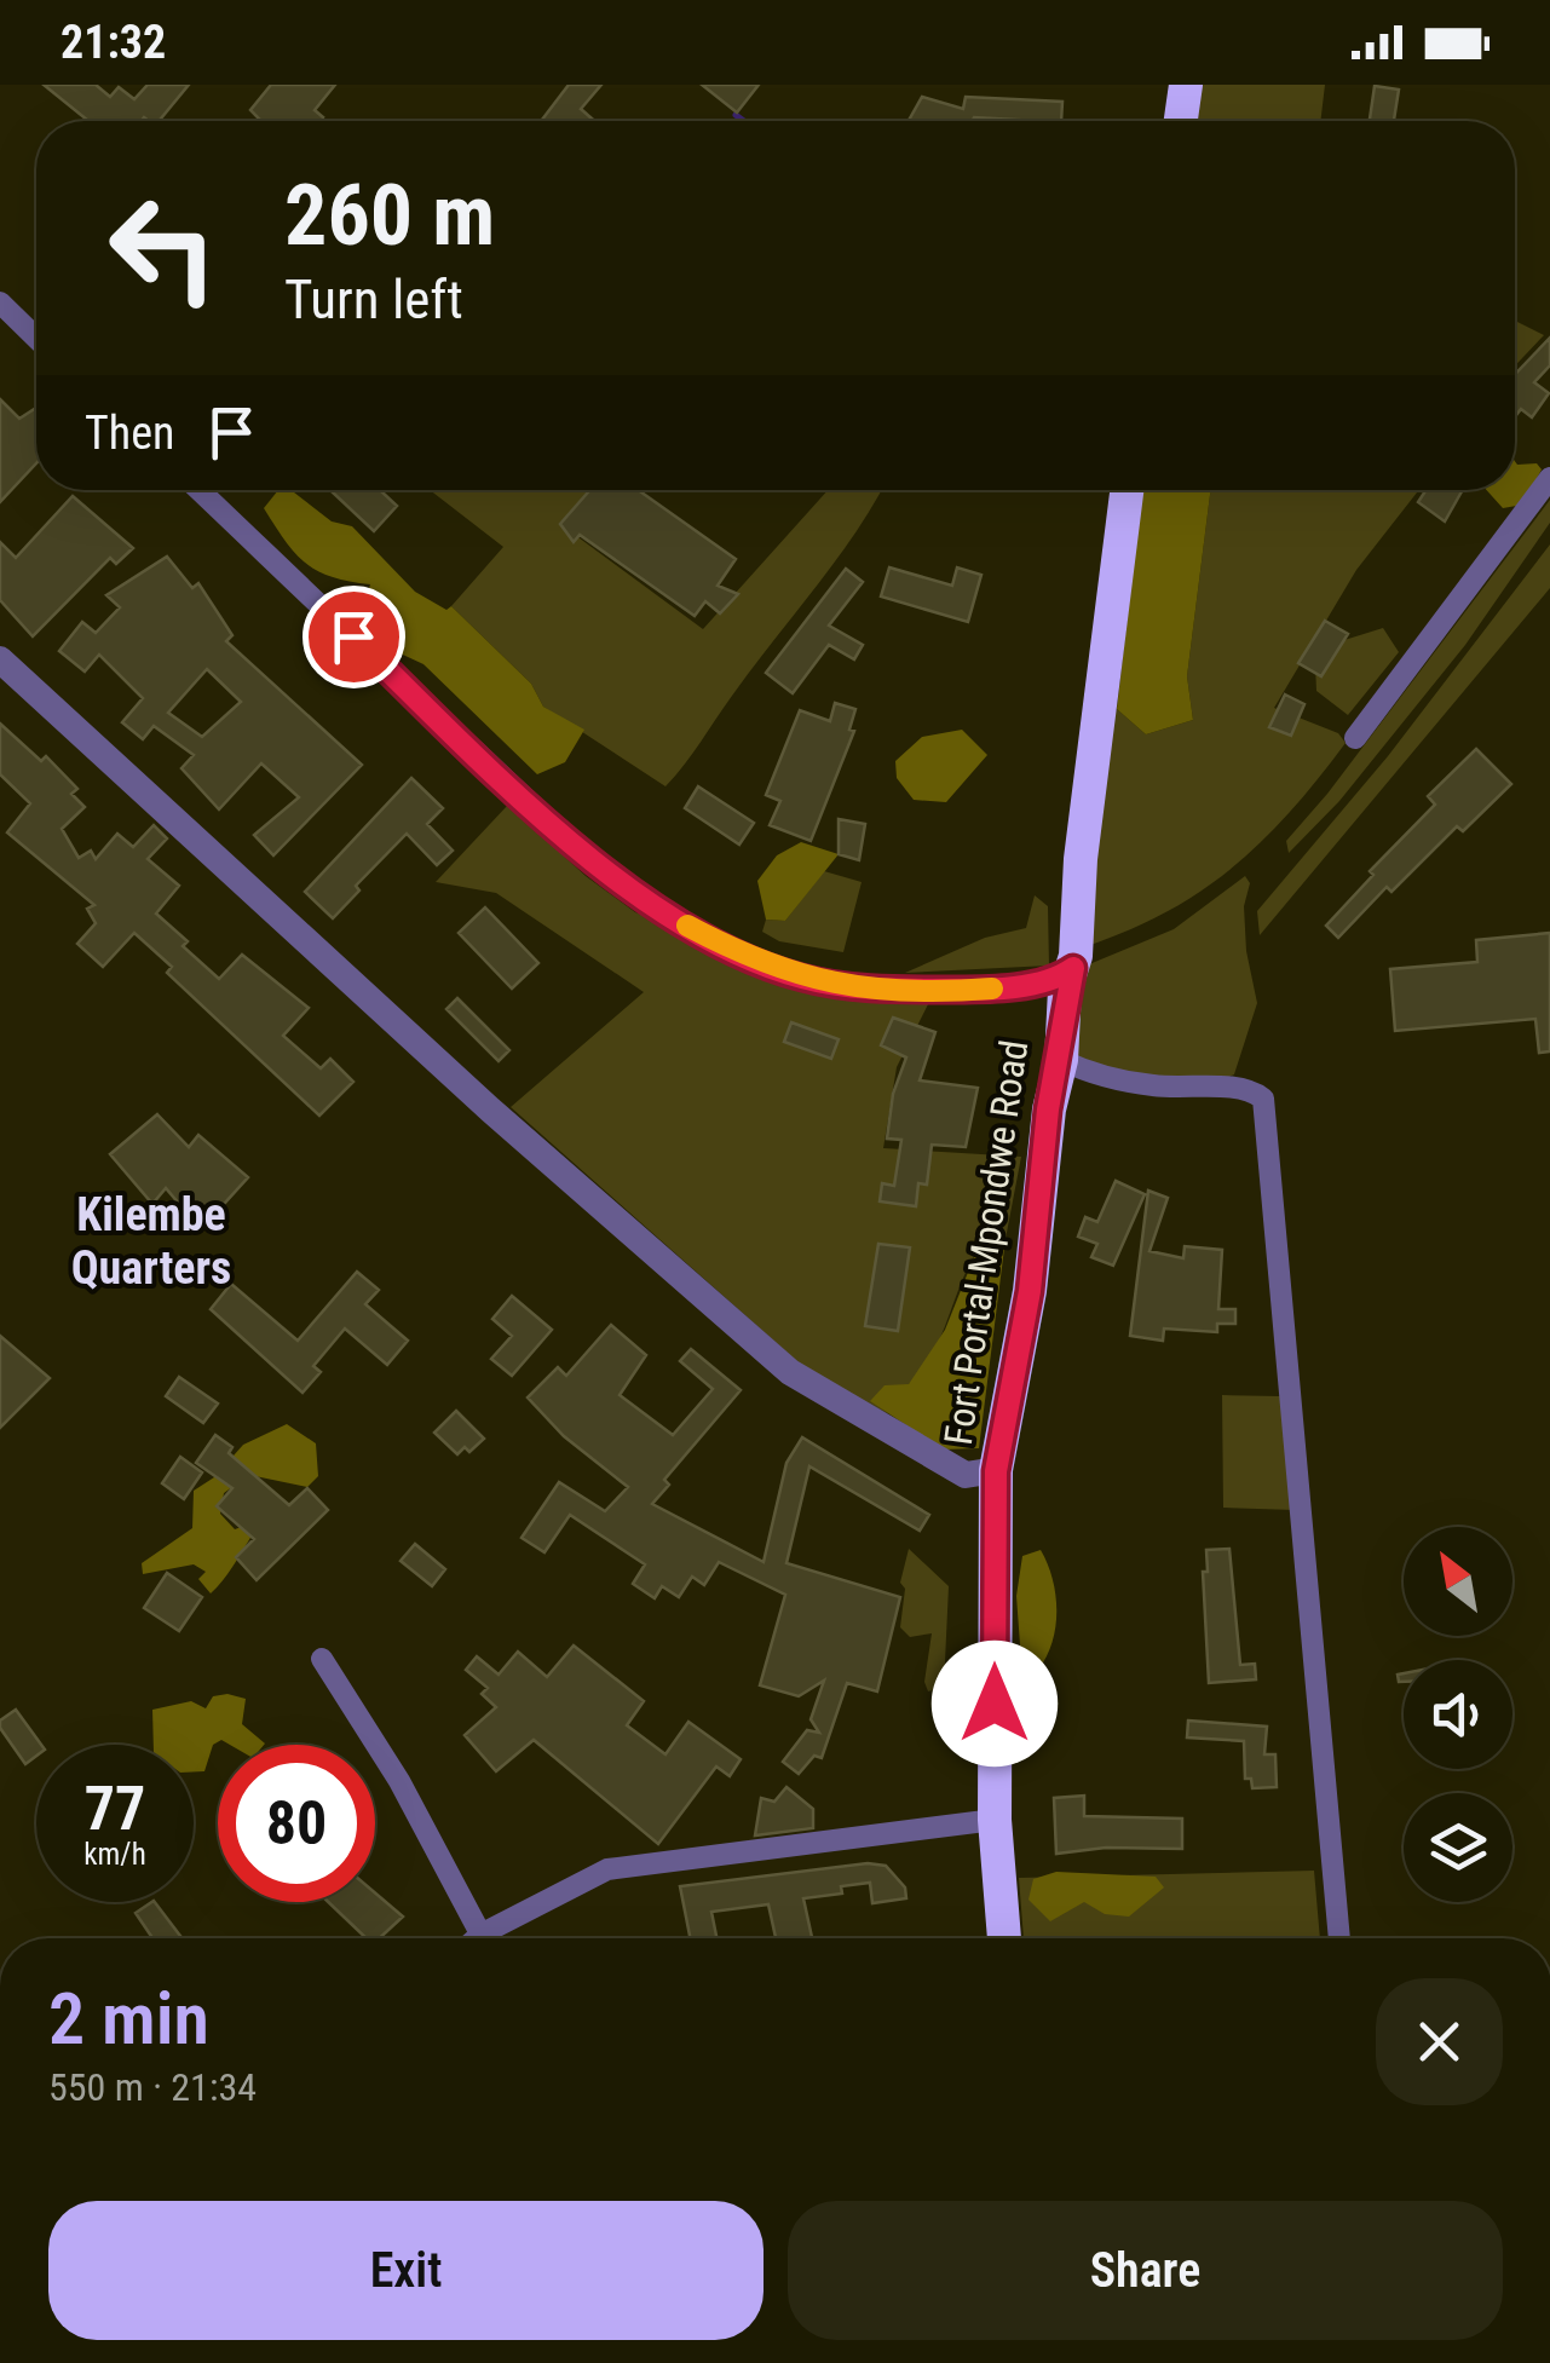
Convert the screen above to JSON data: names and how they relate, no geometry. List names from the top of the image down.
{
  "streets": {
    "highway": ["Fort Portal-Mpondwe Road"]
  },
  "districts": ["Kilembe Quarters"],
  "north": "top left",
  "page": {
    "status": "21:32",
    "turn": ["260 m", "Turn left"],
    "then": "Then",
    "speed": "77 km/h",
    "limit": "80",
    "heading": ["2 min", "550 m · 21:34"],
    "buttons": ["Exit", "Share"]
  }
}
